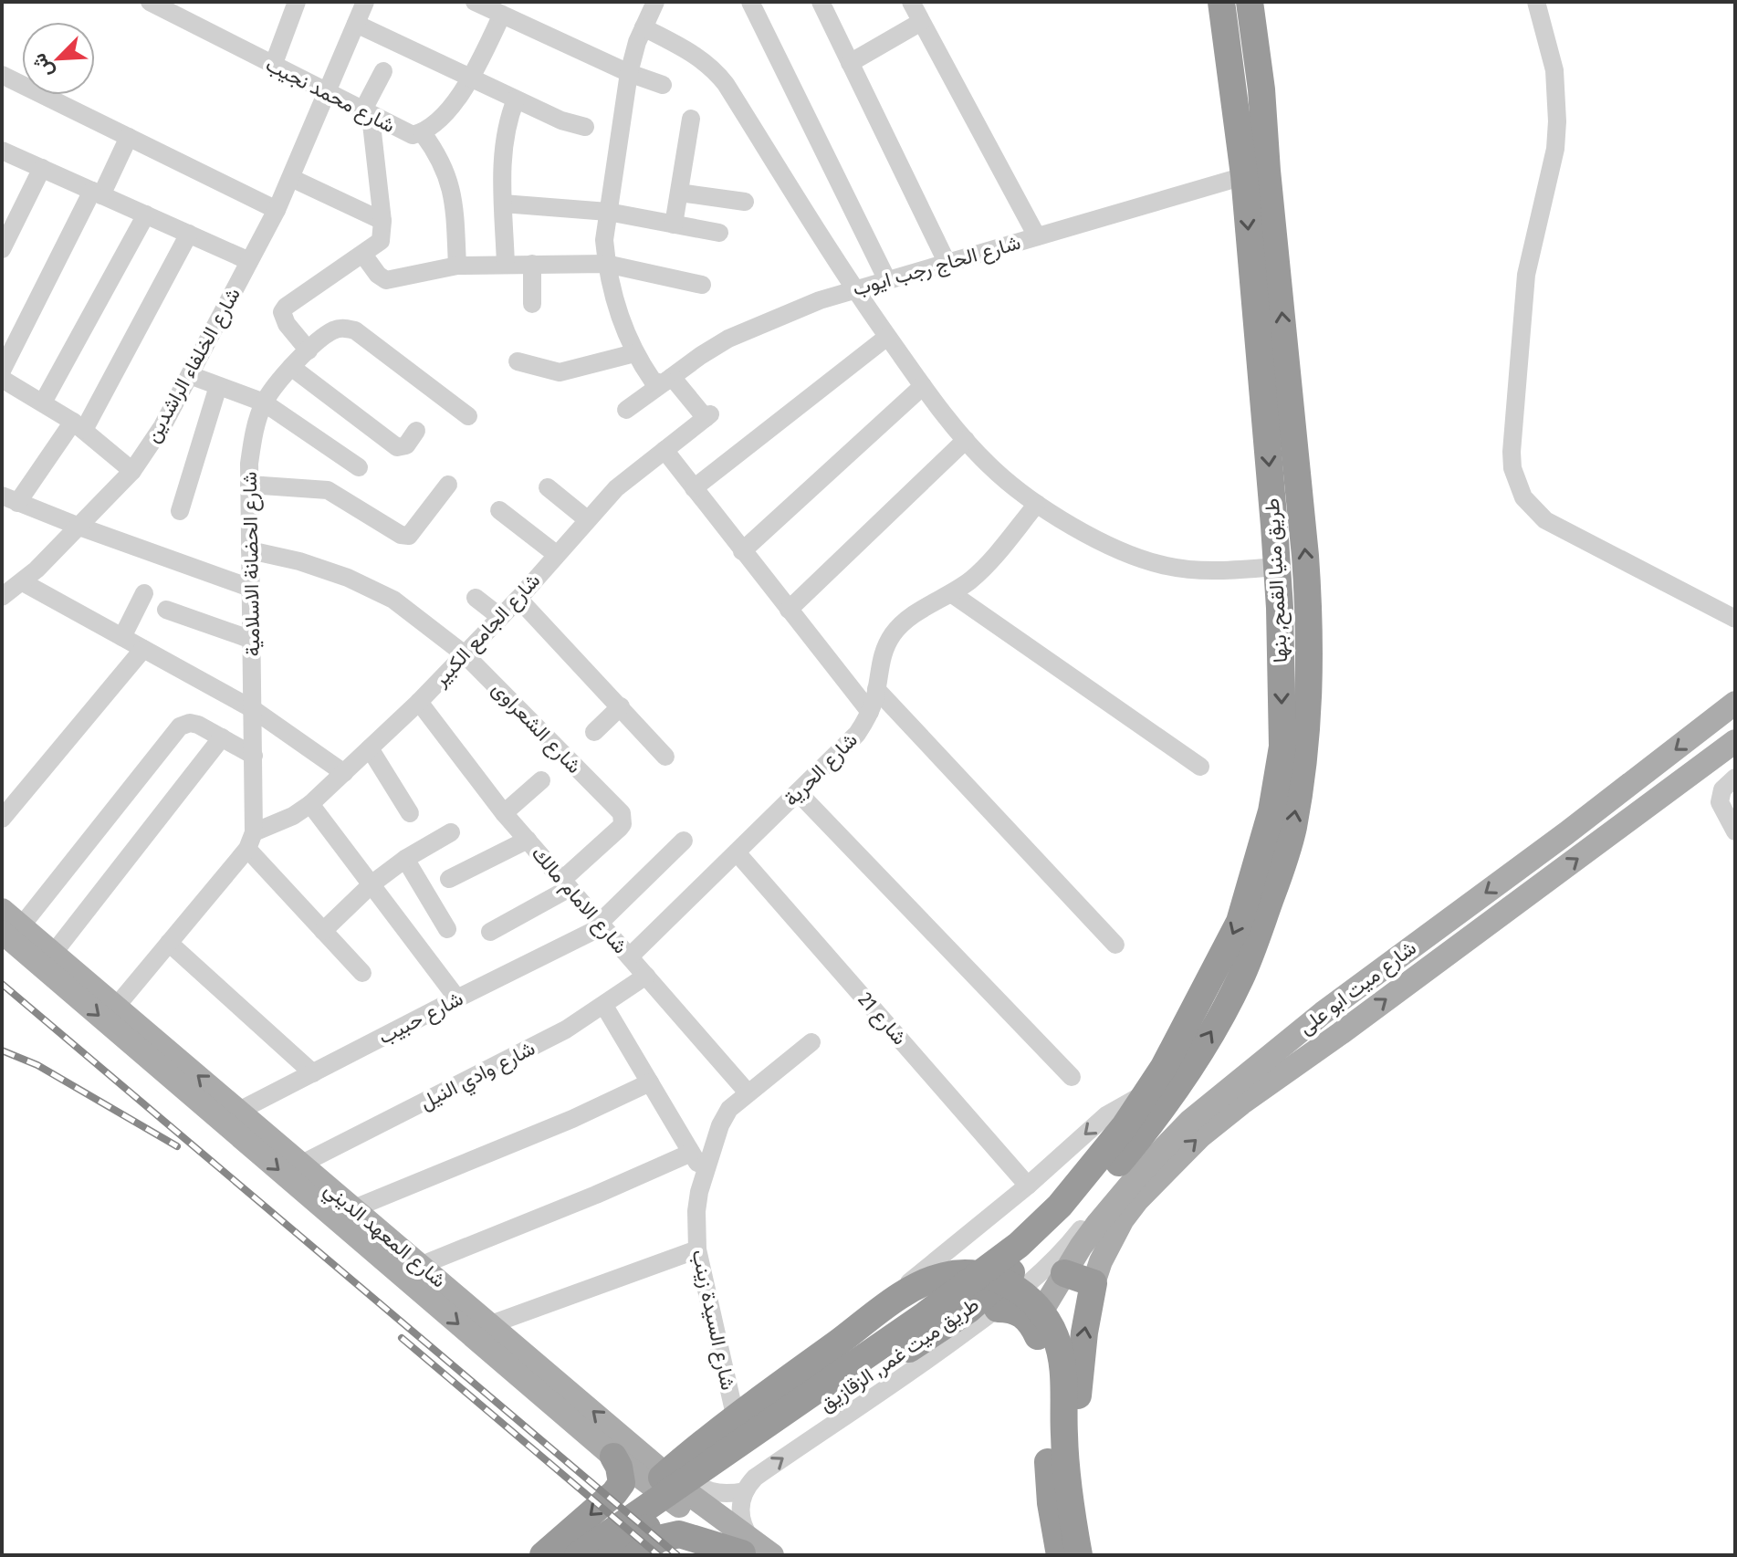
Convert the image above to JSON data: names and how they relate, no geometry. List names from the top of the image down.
{
  "streets": {
    "highway": ["طريق منيا القمح, بنها", "طريق ميت غمر, الزقازيق"],
    "main road": ["شارع ميت ابو على", "شارع المعهد الديني"],
    "street": [
      "شارع محمد نجيب",
      "شارع الحاج رجب ايوب",
      "شارع الخلفاء الراشدين",
      "شارع الحضانة الاسلامية",
      "شارع الجامع الكبير",
      "شارع الشعراوى",
      "شارع الحرية",
      "شارع الامام مالك",
      "شارع حبيب",
      "شارع 21",
      "شارع وادي النيل",
      "شارع السيدة زينب"
    ]
  },
  "crossings": [
    ["شارع محمد نجيب", "شارع الخلفاء الراشدين"],
    ["شارع الحاج رجب ايوب", "طريق منيا القمح, بنها"],
    ["شارع الحاج رجب ايوب", "شارع الجامع الكبير"],
    ["شارع الحضانة الاسلامية", "شارع الجامع الكبير"],
    ["شارع الحضانة الاسلامية", "شارع الشعراوى"],
    ["طريق منيا القمح, بنها", "طريق ميت غمر, الزقازيق"],
    ["شارع الجامع الكبير", "شارع الشعراوى"],
    ["شارع الجامع الكبير", "شارع الامام مالك"],
    ["شارع الجامع الكبير", "شارع المعهد الديني"],
    ["شارع الشعراوى", "شارع الامام مالك"],
    ["شارع الحرية", "شارع الامام مالك"],
    ["شارع الحرية", "شارع 21"],
    ["شارع الامام مالك", "شارع حبيب"],
    ["شارع الامام مالك", "شارع وادي النيل"],
    ["شارع الامام مالك", "شارع السيدة زينب"],
    ["شارع حبيب", "شارع المعهد الديني"],
    ["شارع وادي النيل", "شارع المعهد الديني"]
  ],
  "north": "bottom left"
}
